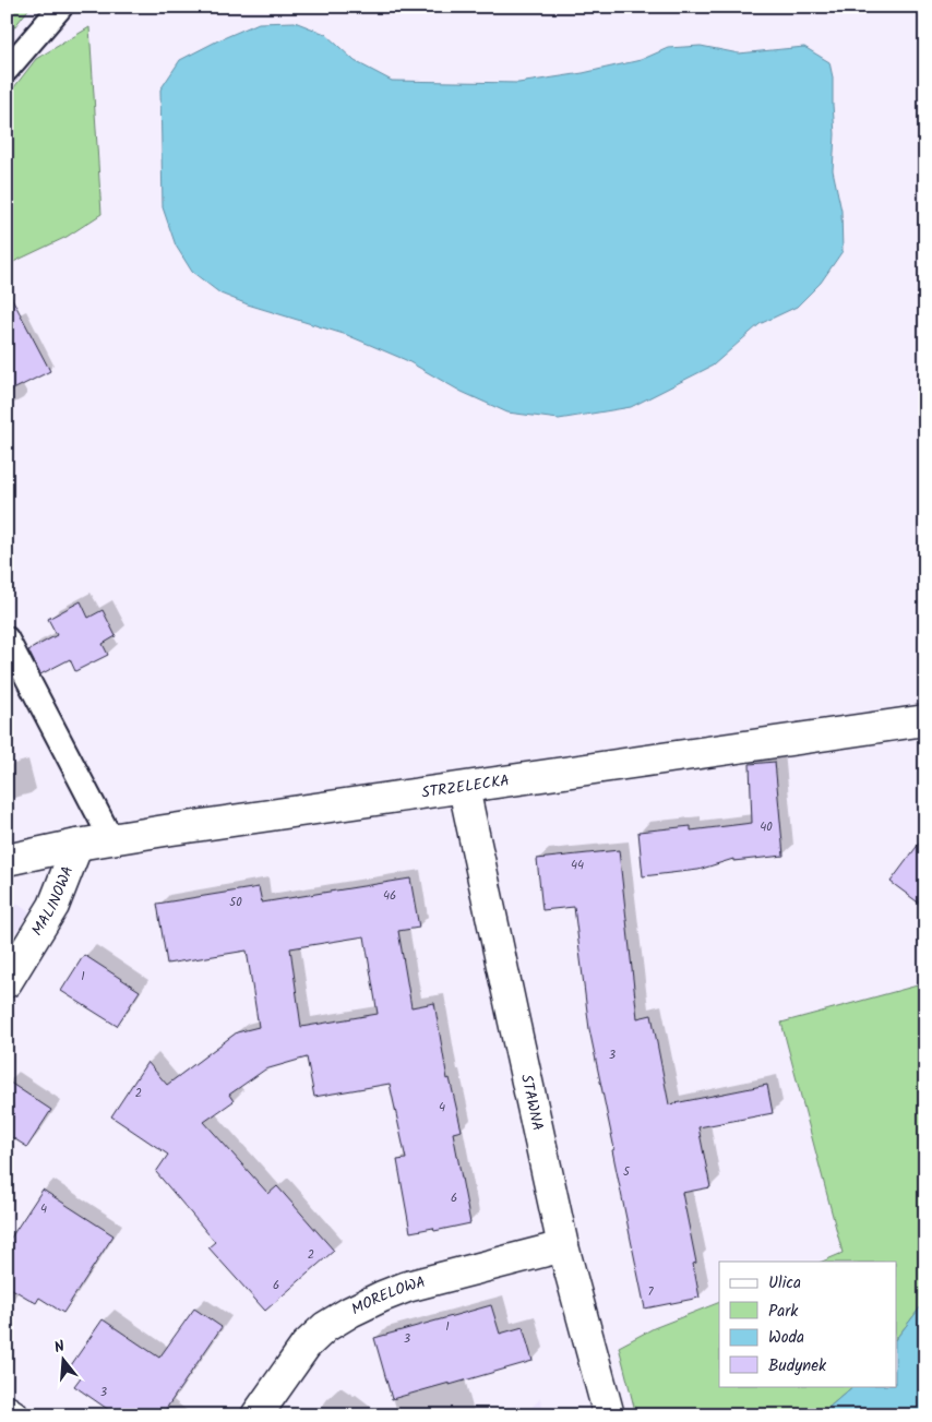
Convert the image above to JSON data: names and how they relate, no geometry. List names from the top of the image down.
{
  "streets": {
    "street": [
      "STRZELECKA",
      "MALINOWA",
      "STAWNA",
      "MORELOWA"
    ]
  },
  "crossings": [
    ["STRZELECKA", "MALINOWA"],
    ["STRZELECKA", "STAWNA"],
    ["STAWNA", "MORELOWA"]
  ],
  "house_numbers": [
    "40",
    "44",
    "46",
    "50",
    "1",
    "3",
    "2",
    "4",
    "5",
    "6",
    "4",
    "2",
    "6",
    "7",
    "1",
    "3",
    "3"
  ],
  "legend": [
    "Ulica",
    "Park",
    "Woda",
    "Budynek"
  ],
  "north": "top"
}
